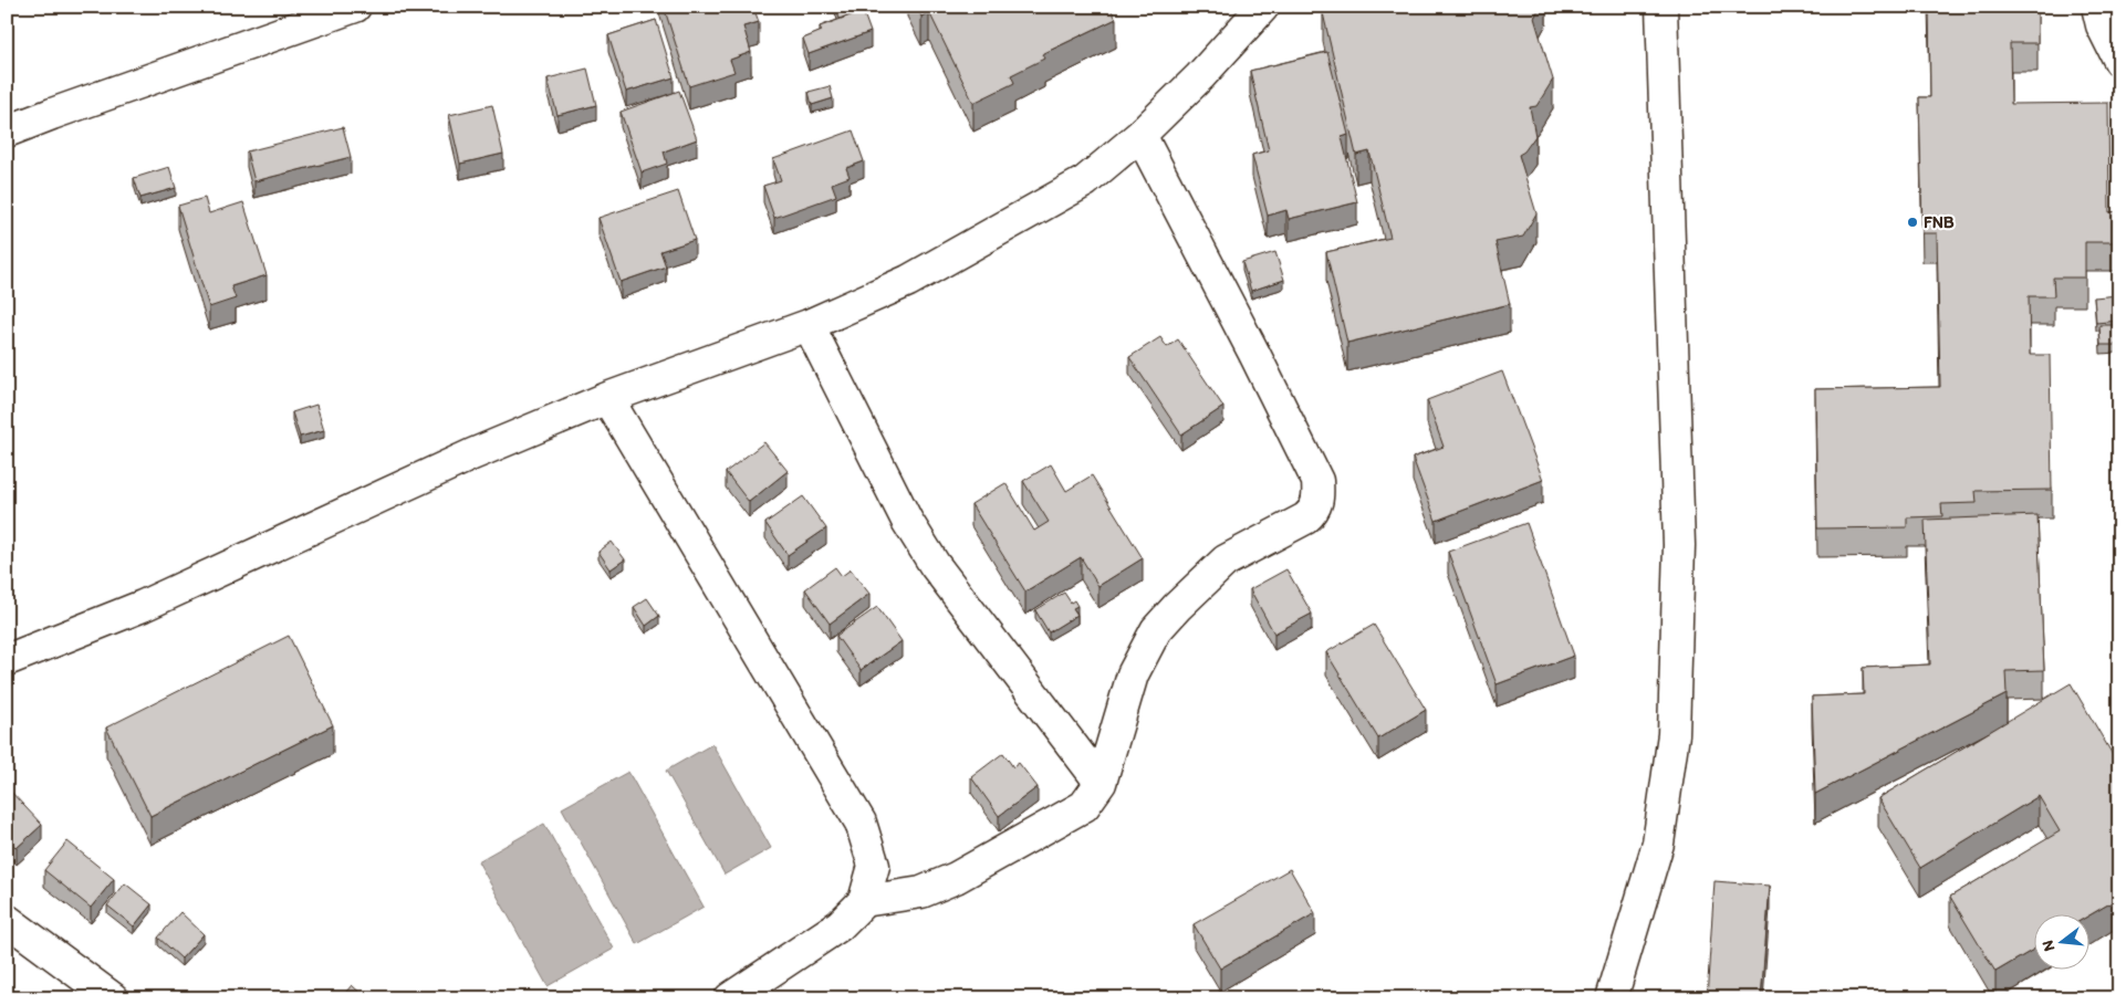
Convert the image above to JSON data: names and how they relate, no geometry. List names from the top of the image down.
{
  "places": ["FNB"],
  "north": "left"
}
